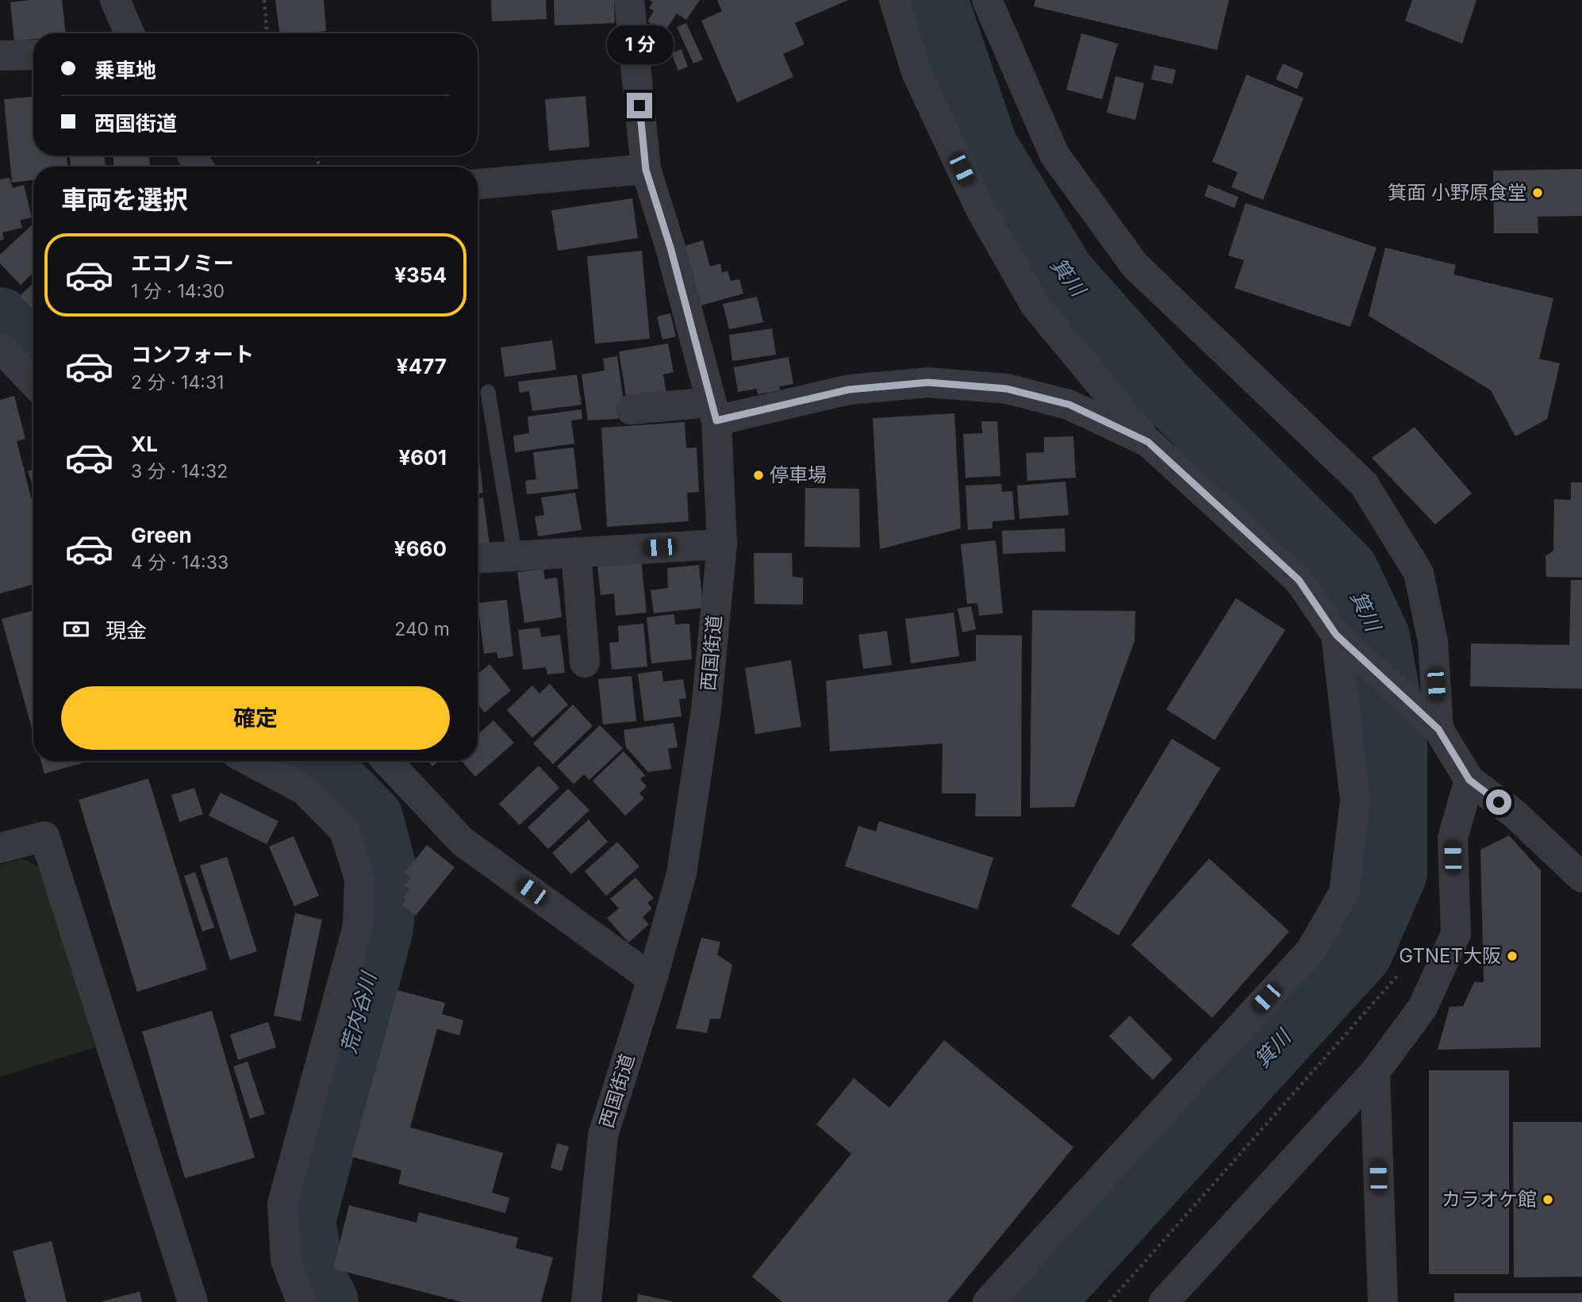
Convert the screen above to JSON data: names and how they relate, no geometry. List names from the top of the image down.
{
  "streets": {
    "street": ["西国街道"]
  },
  "water": ["箕川", "荒内谷川"],
  "places": [
    "箕面 小野原食堂",
    "停車場",
    "GTNET大阪",
    "カラオケ館"
  ],
  "page": {
    "bubble": "1 分",
    "banner": ["乗車地", "西国街道"],
    "heading": "車両を選択",
    "list": [
      {
        "name": "エコノミー",
        "note": "1 分 · 14:30",
        "value": "¥354"
      },
      {
        "name": "コンフォート",
        "note": "2 分 · 14:31",
        "value": "¥477"
      },
      {
        "name": "XL",
        "note": "3 分 · 14:32",
        "value": "¥601"
      },
      {
        "name": "Green",
        "note": "4 分 · 14:33",
        "value": "¥660"
      }
    ],
    "pay": ["現金", "240 m"],
    "buttons": "確定"
  }
}
